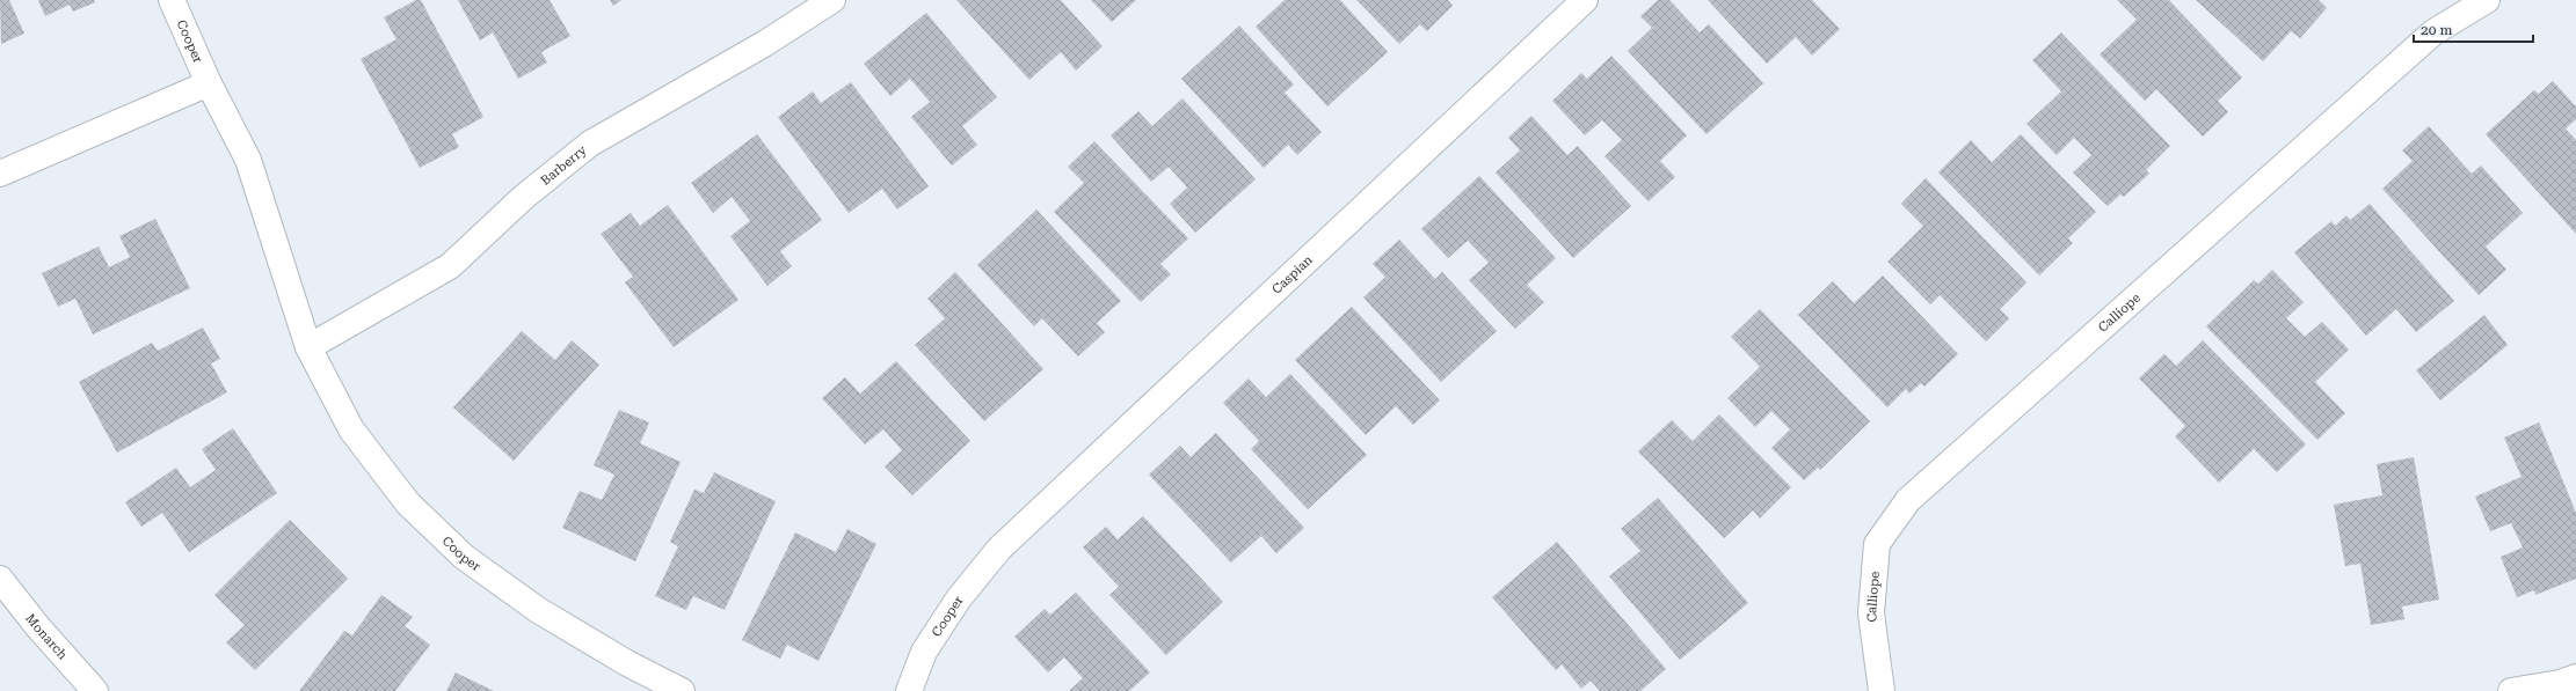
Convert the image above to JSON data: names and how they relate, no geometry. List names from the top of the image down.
{
  "streets": {
    "street": [
      "Cooper",
      "Barberry",
      "Caspian",
      "Calliope",
      "Monarch"
    ]
  },
  "crossings": [
    ["Cooper", "Barberry"],
    ["Cooper", "Caspian"]
  ],
  "scale_bar": "20 m"
}
